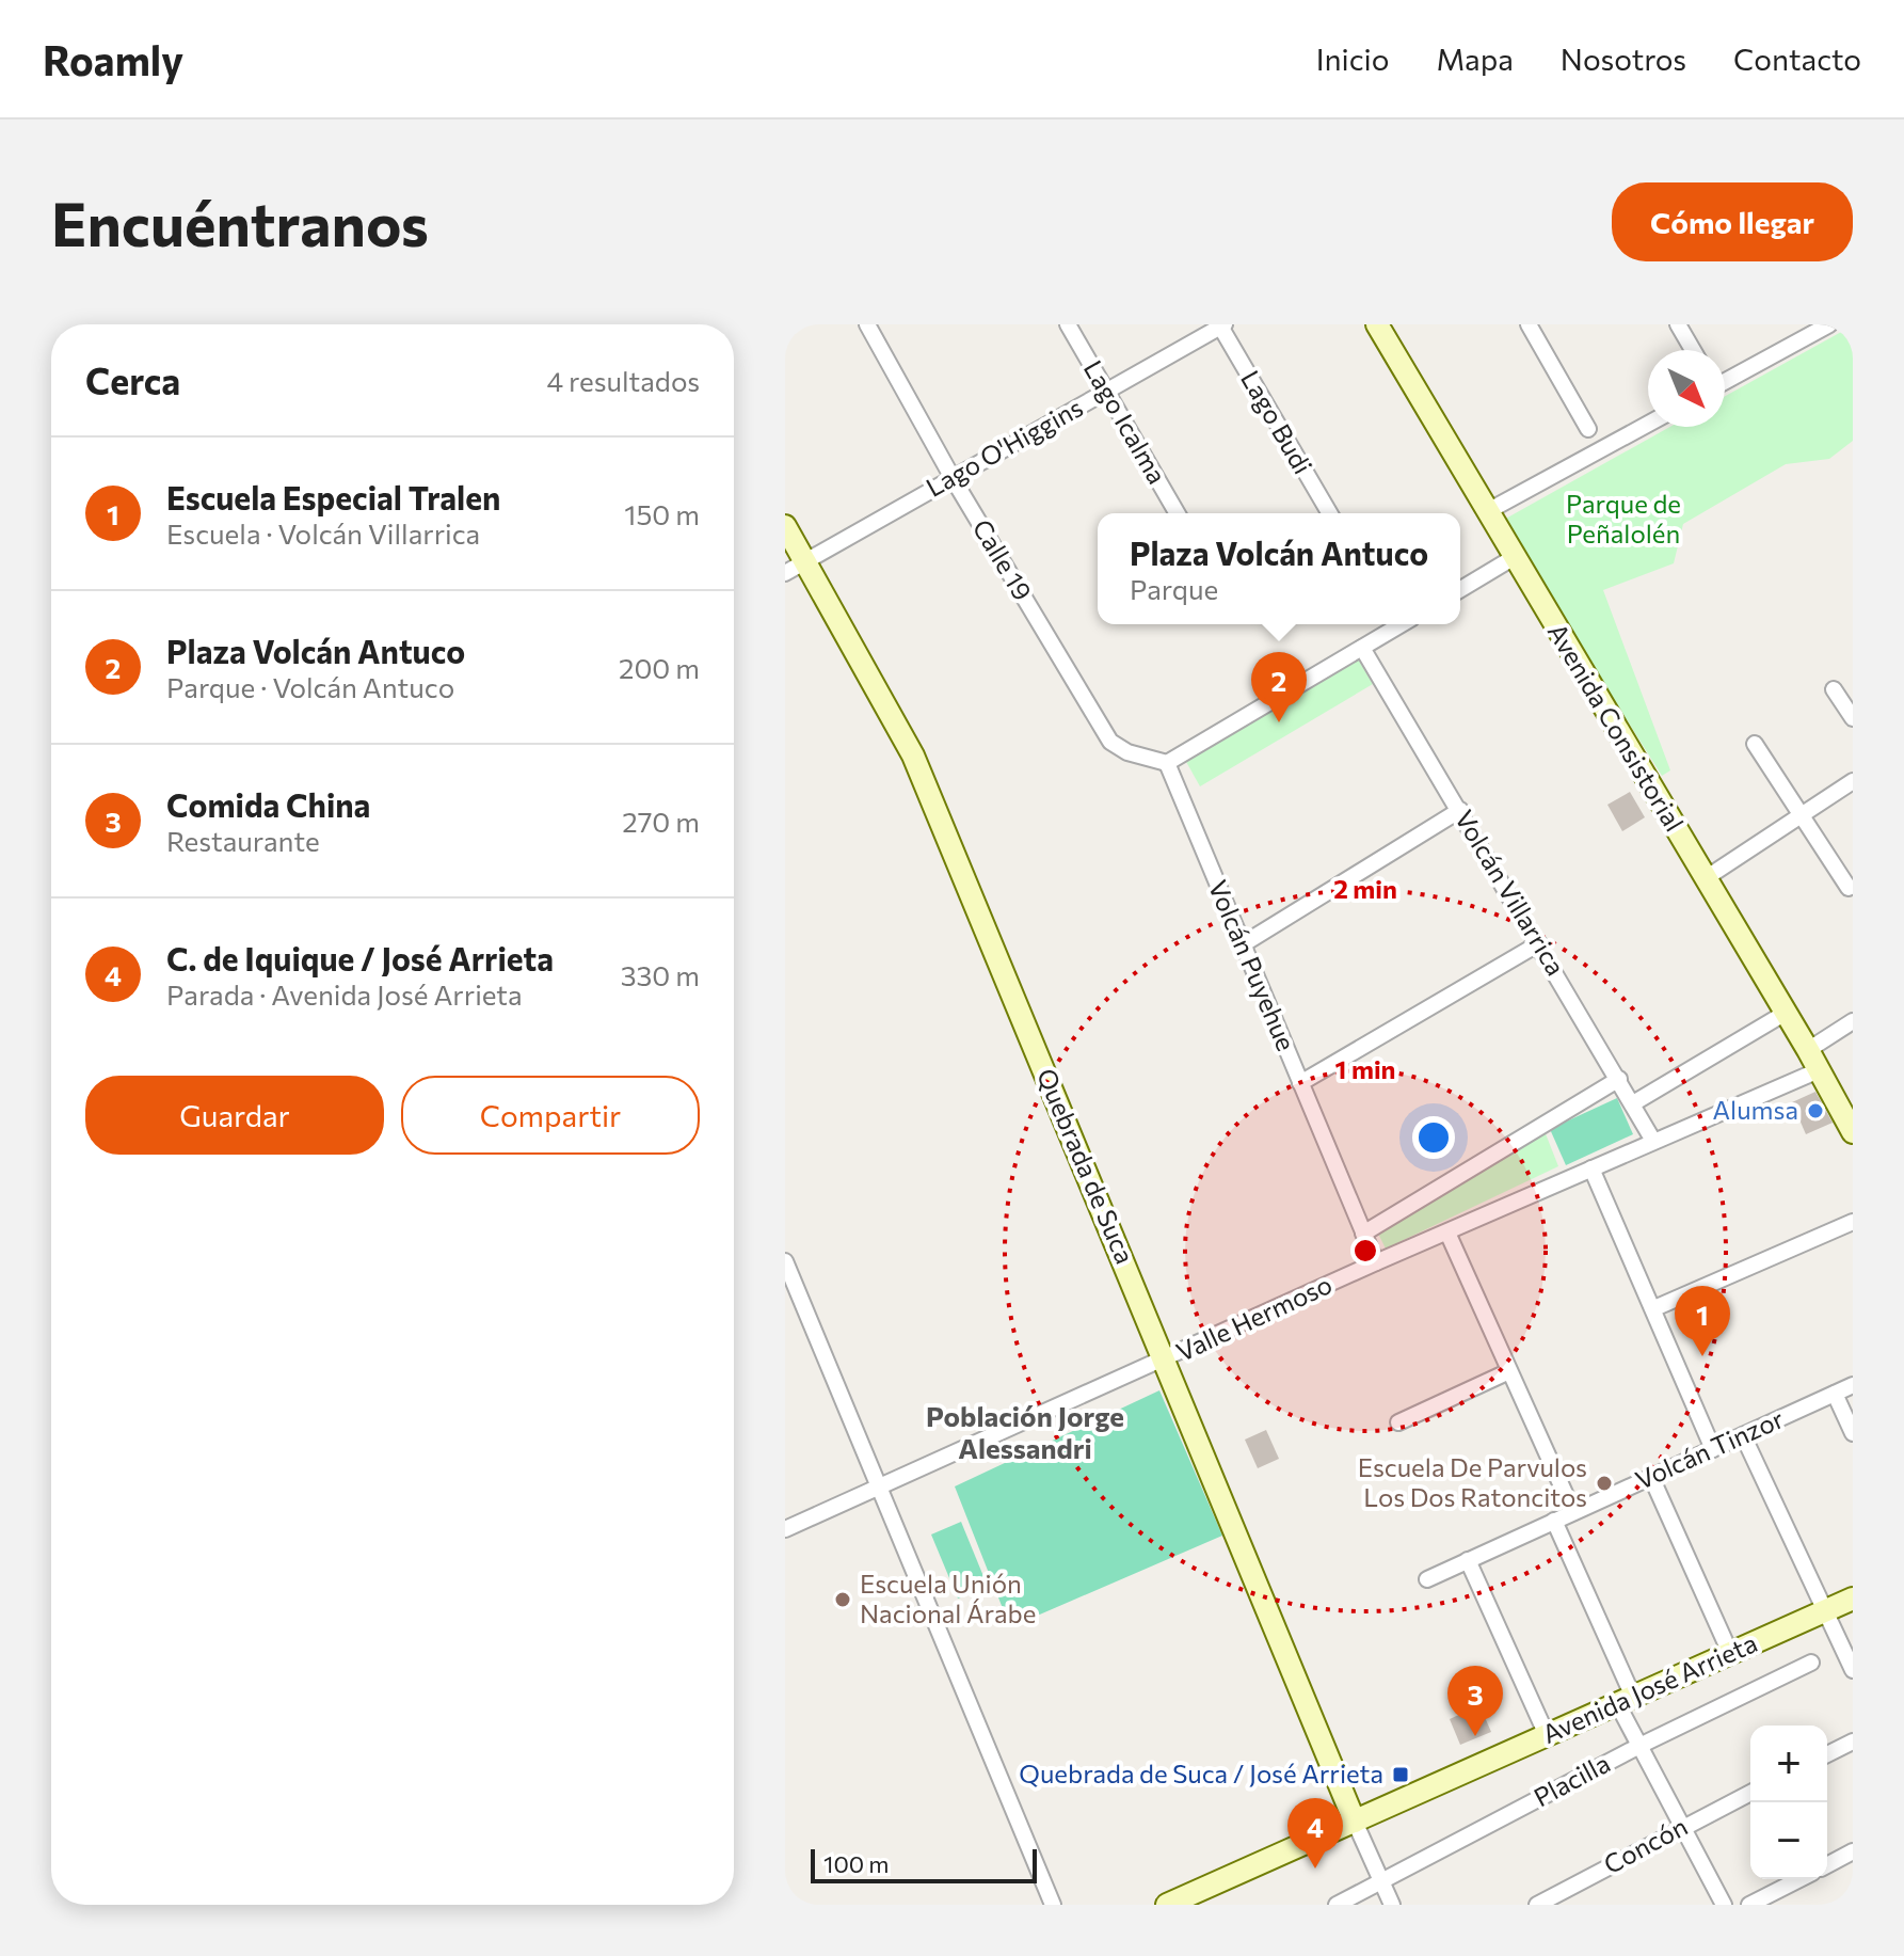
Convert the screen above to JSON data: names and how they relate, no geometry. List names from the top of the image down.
{
  "streets": {
    "street": [
      "Lago Icalma",
      "Lago Budi",
      "Lago O'Higgins",
      "Calle 19",
      "Avenida Consistorial",
      "Volcán Villarrica",
      "Volcán Puyehue",
      "Quebrada de Suca",
      "Valle Hermoso",
      "Volcán Tinzor",
      "Avenida José Arrieta",
      "Placilla",
      "Concón"
    ]
  },
  "crossings": [
    ["Lago Icalma", "Lago O'Higgins"],
    ["Lago Budi", "Lago O'Higgins"],
    ["Lago O'Higgins", "Calle 19"],
    ["Lago O'Higgins", "Quebrada de Suca"],
    ["Calle 19", "Volcán Puyehue"],
    ["Avenida Consistorial", "Valle Hermoso"],
    ["Volcán Villarrica", "Valle Hermoso"],
    ["Volcán Puyehue", "Valle Hermoso"],
    ["Quebrada de Suca", "Valle Hermoso"],
    ["Quebrada de Suca", "Avenida José Arrieta"]
  ],
  "districts": ["Población Jorge Alessandri"],
  "parks": ["Parque de Peñalolén"],
  "places": {
    "other": ["Alumsa", "Escuela De Parvulos Los Dos Ratoncitos", "Escuela Unión Nacional Árabe"],
    "transit": ["Quebrada de Suca / José Arrieta"]
  },
  "scale_bar": "100 m",
  "north": "bottom right",
  "page": {
    "header": "Roamly",
    "nav": [
      "Inicio",
      "Mapa",
      "Nosotros",
      "Contacto"
    ],
    "buttons": [
      "Cómo llegar",
      ["Guardar", "Compartir"]
    ],
    "title": "Encuéntranos",
    "heading": ["Cerca", "4 resultados"],
    "list": [
      {
        "mark": "1",
        "name": "Escuela Especial Tralen",
        "note": "Escuela · Volcán Villarrica",
        "value": "150 m"
      },
      {
        "mark": "2",
        "name": "Plaza Volcán Antuco",
        "note": "Parque · Volcán Antuco",
        "value": "200 m"
      },
      {
        "mark": "3",
        "name": "Comida China",
        "note": "Restaurante",
        "value": "270 m"
      },
      {
        "mark": "4",
        "name": "C. de Iquique / José Arrieta",
        "note": "Parada · Avenida José Arrieta",
        "value": "330 m"
      }
    ],
    "popup": ["Plaza Volcán Antuco", "Parque"],
    "pins": [
      "2",
      "1",
      "3",
      "4"
    ],
    "map_buttons": ["+", "−"],
    "scale": "100 m"
  },
  "rings": ["2 min", "1 min"]
}
